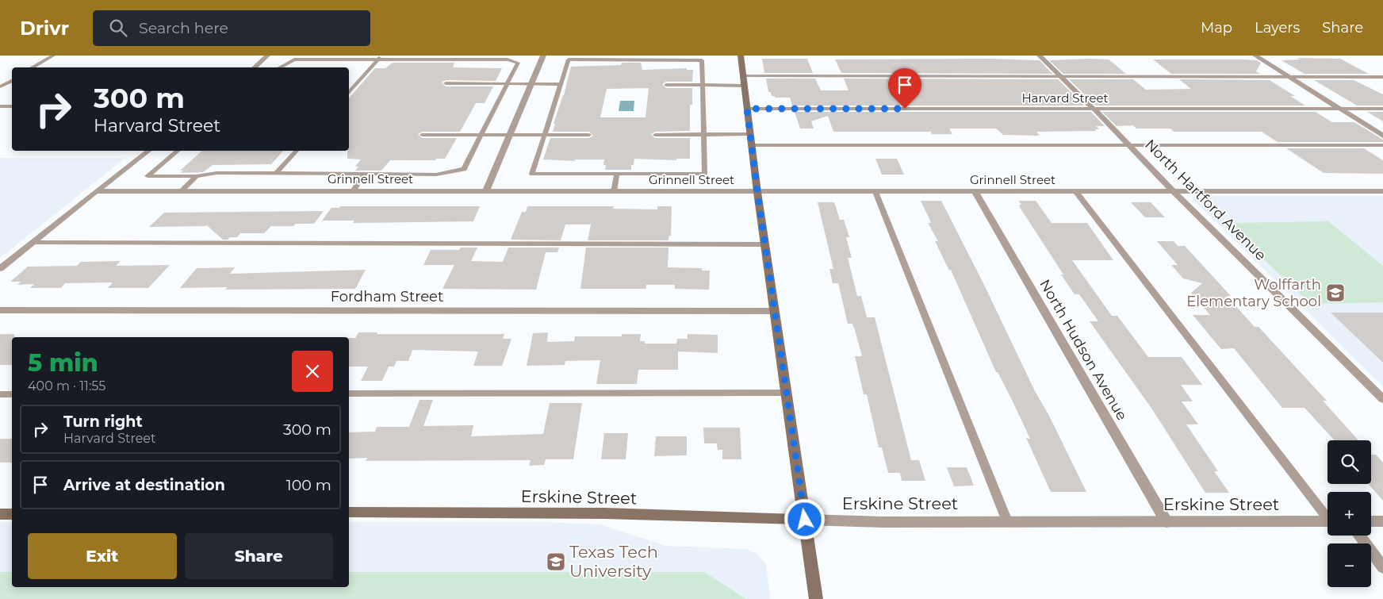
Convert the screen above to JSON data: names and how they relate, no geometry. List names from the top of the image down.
{
  "streets": {
    "main road": ["Erskine Street"],
    "street": [
      "Harvard Street",
      "Grinnell Street",
      "North Hartford Avenue",
      "Fordham Street",
      "North Hudson Avenue"
    ]
  },
  "crossings": [
    ["Harvard Street", "North Hartford Avenue"],
    ["Grinnell Street", "North Hartford Avenue"],
    ["Grinnell Street", "North Hudson Avenue"],
    ["North Hudson Avenue", "Erskine Street"]
  ],
  "places": {
    "school or university": ["Wolffarth Elementary School", "Texas Tech University"]
  },
  "page": {
    "header": "Drivr",
    "search": "Search here",
    "nav": ["Map", "Layers", "Share"],
    "turn": ["300 m", "Harvard Street"],
    "heading": ["5 min", "400 m · 11:55"],
    "list": [
      {
        "name": "Turn right",
        "note": "Harvard Street",
        "value": "300 m"
      },
      {
        "name": "Arrive at destination",
        "value": "100 m"
      }
    ],
    "map_buttons": ["+", "−"],
    "buttons": ["Exit", "Share"]
  }
}
